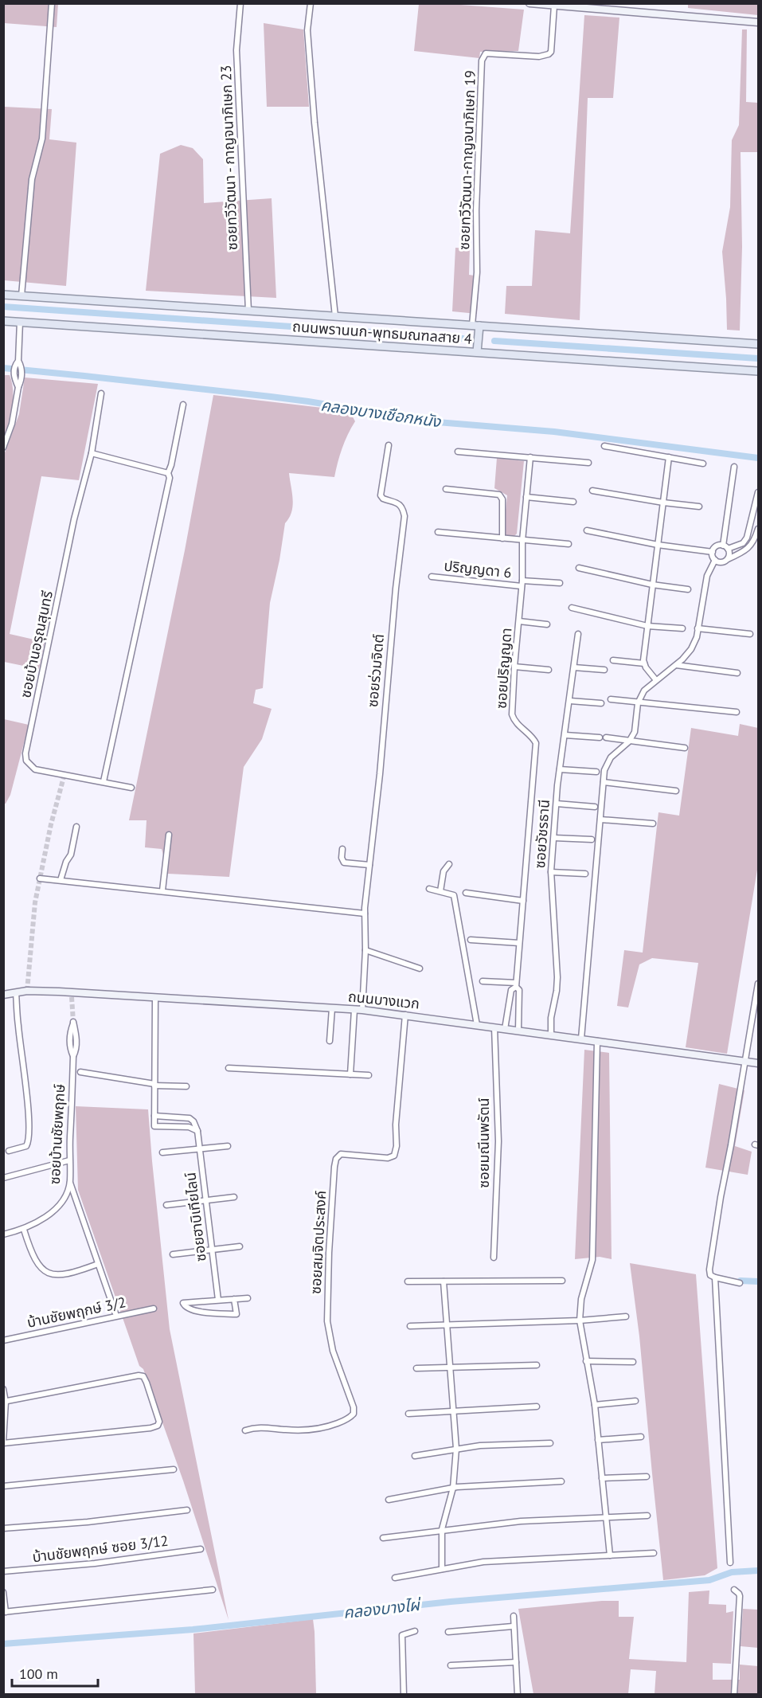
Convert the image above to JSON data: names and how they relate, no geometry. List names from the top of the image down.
{
  "streets": {
    "main road": ["ถนนพรานนก-พุทธมณฑลสาย 4", "ถนนบางแวก"],
    "street": [
      "ซอยทวีวัฒนา - กาญจนาภิเษก 23",
      "ซอยทวีวัฒนา-กาญจนาภิเษก 19",
      "ปริญญดา 6",
      "ซอยบ้านอรุณสุนทรี",
      "ซอยปริญญดา",
      "ซอยร่วมจิตต์",
      "ซอยวัชรธานี",
      "ซอยบ้านชัยพฤกษ์",
      "ซอยมณีนพรัตน์",
      "ซอยฮาบิเทียไลน์",
      "ซอยสมจิตประสงค์",
      "บ้านชัยพฤกษ์ 3/2",
      "บ้านชัยพฤกษ์ ซอย 3/12"
    ]
  },
  "crossings": [
    ["ซอยทวีวัฒนา - กาญจนาภิเษก 23", "ถนนพรานนก-พุทธมณฑลสาย 4"],
    ["ซอยทวีวัฒนา-กาญจนาภิเษก 19", "ถนนพรานนก-พุทธมณฑลสาย 4"],
    ["ปริญญดา 6", "ซอยปริญญดา"],
    ["ซอยปริญญดา", "ถนนบางแวก"],
    ["ซอยร่วมจิตต์", "ถนนบางแวก"],
    ["ซอยวัชรธานี", "ถนนบางแวก"],
    ["ถนนบางแวก", "ซอยมณีนพรัตน์"],
    ["ถนนบางแวก", "ซอยสมจิตประสงค์"]
  ],
  "water": ["คลองบางเชือกหนัง", "คลองบางไผ่"],
  "scale_bar": "100 m"
}
